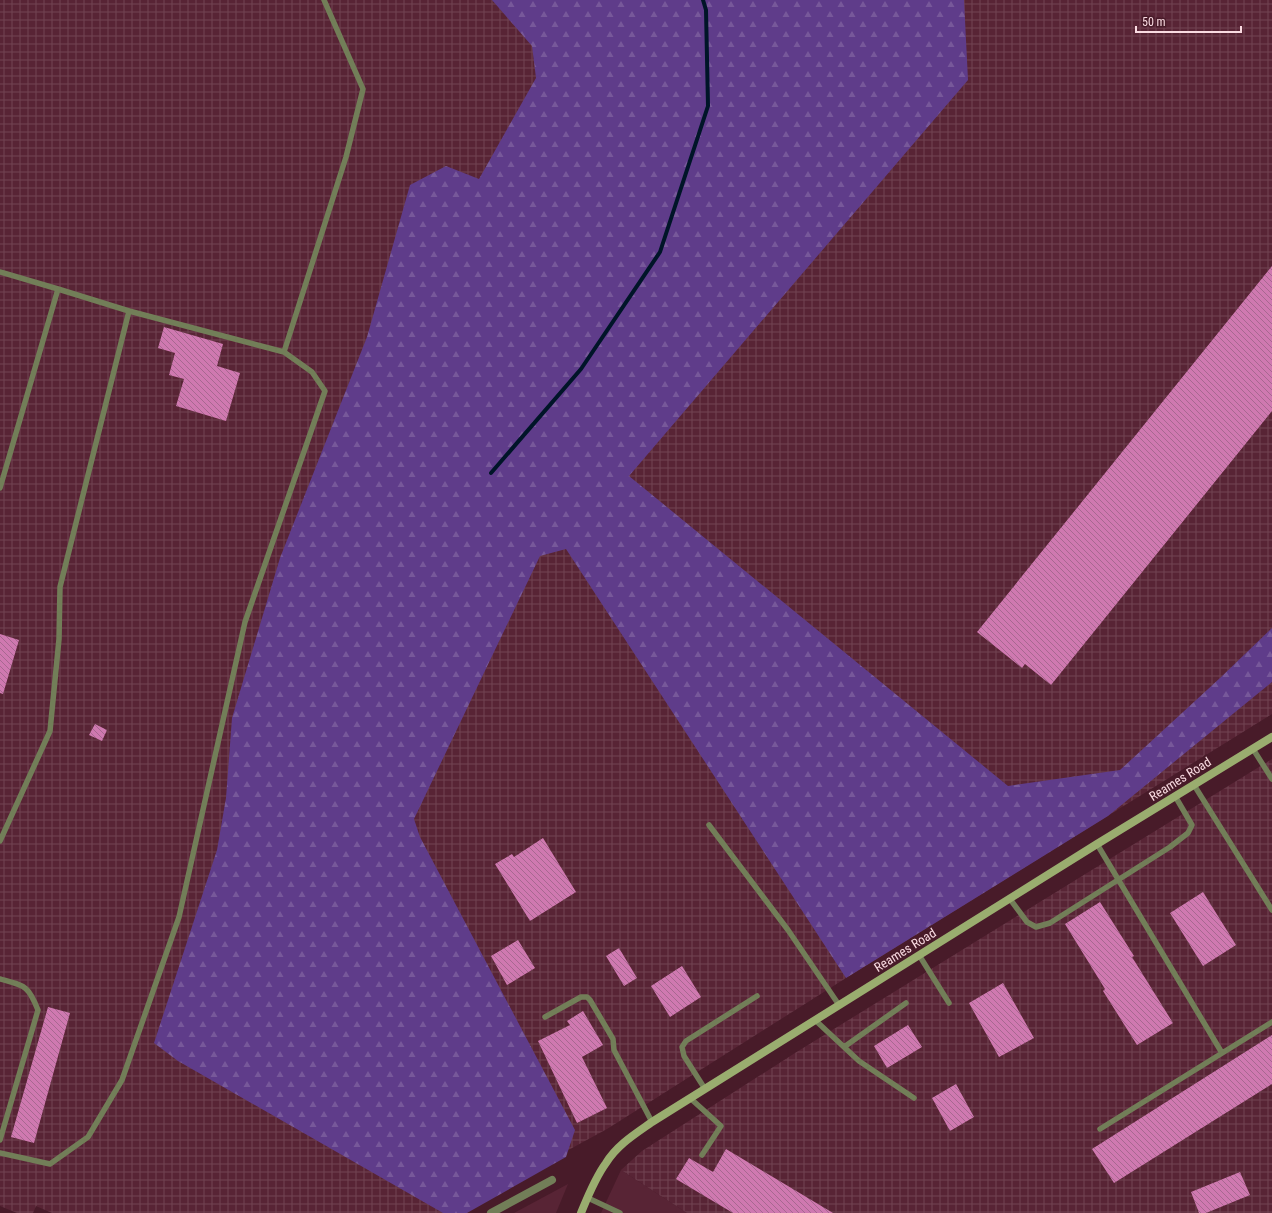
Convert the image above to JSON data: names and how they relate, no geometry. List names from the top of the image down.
{
  "streets": {
    "main road": ["Reames Road"]
  },
  "scale_bar": "50 m"
}
